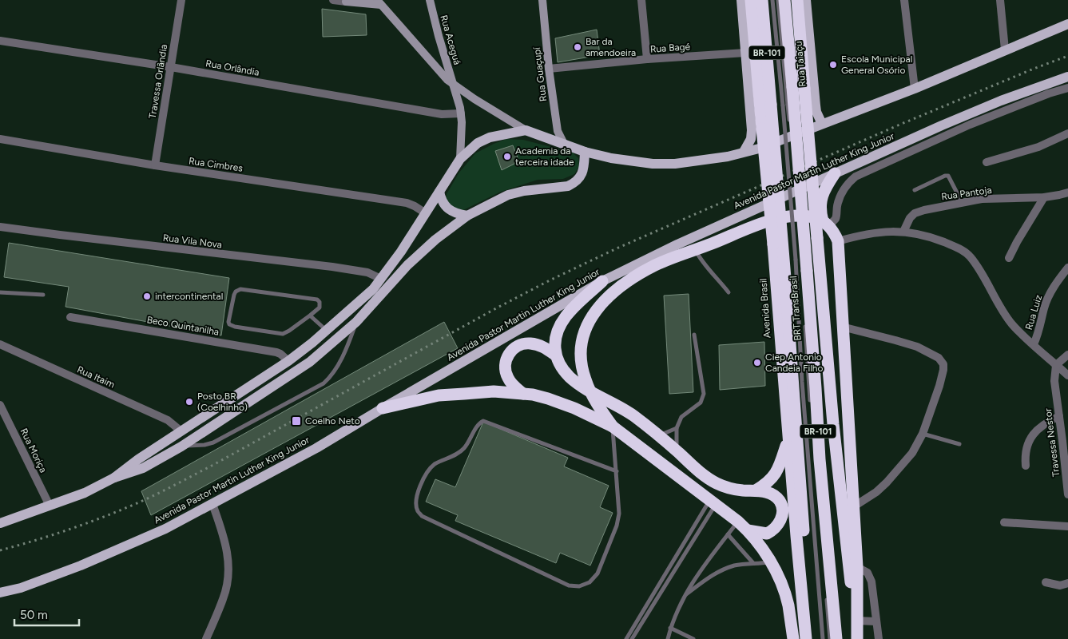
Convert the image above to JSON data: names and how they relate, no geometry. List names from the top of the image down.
{
  "streets": {
    "highway": ["BR-101", "Avenida Brasil"],
    "main road": [
      "Rua Aceguá",
      "Rua Taiaçu",
      "Rua Guaçupí",
      "Avenida Pastor Martin Luther King Junior"
    ],
    "street": [
      "Rua Bagé",
      "Rua Orlândia",
      "Travessa Orlândia",
      "Rua Cimbres",
      "Rua Pantoja",
      "Rua Vila Nova",
      "Rua Luiz",
      "Beco Quintanilha",
      "Rua Itaim",
      "Travessa Nestor",
      "Rua Moriça"
    ],
    "lane": ["BRT TransBrasil"]
  },
  "crossings": [
    ["Rua Aceguá", "Rua Orlândia"],
    ["Rua Bagé", "Rua Guaçupí"],
    ["BR-101", "BRT TransBrasil"],
    ["Rua Orlândia", "Travessa Orlândia"],
    ["Travessa Orlândia", "Rua Cimbres"]
  ],
  "places": {
    "other": [
      "Bar da amendoeira",
      "Escola Municipal General Osório",
      "Academia da terceira idade",
      "intercontinental",
      "Ciep Antonio Candeia Filho",
      "Posto BR (Coelhinho)"
    ],
    "transit": ["Coelho Neto"]
  },
  "scale_bar": "50 m"
}
